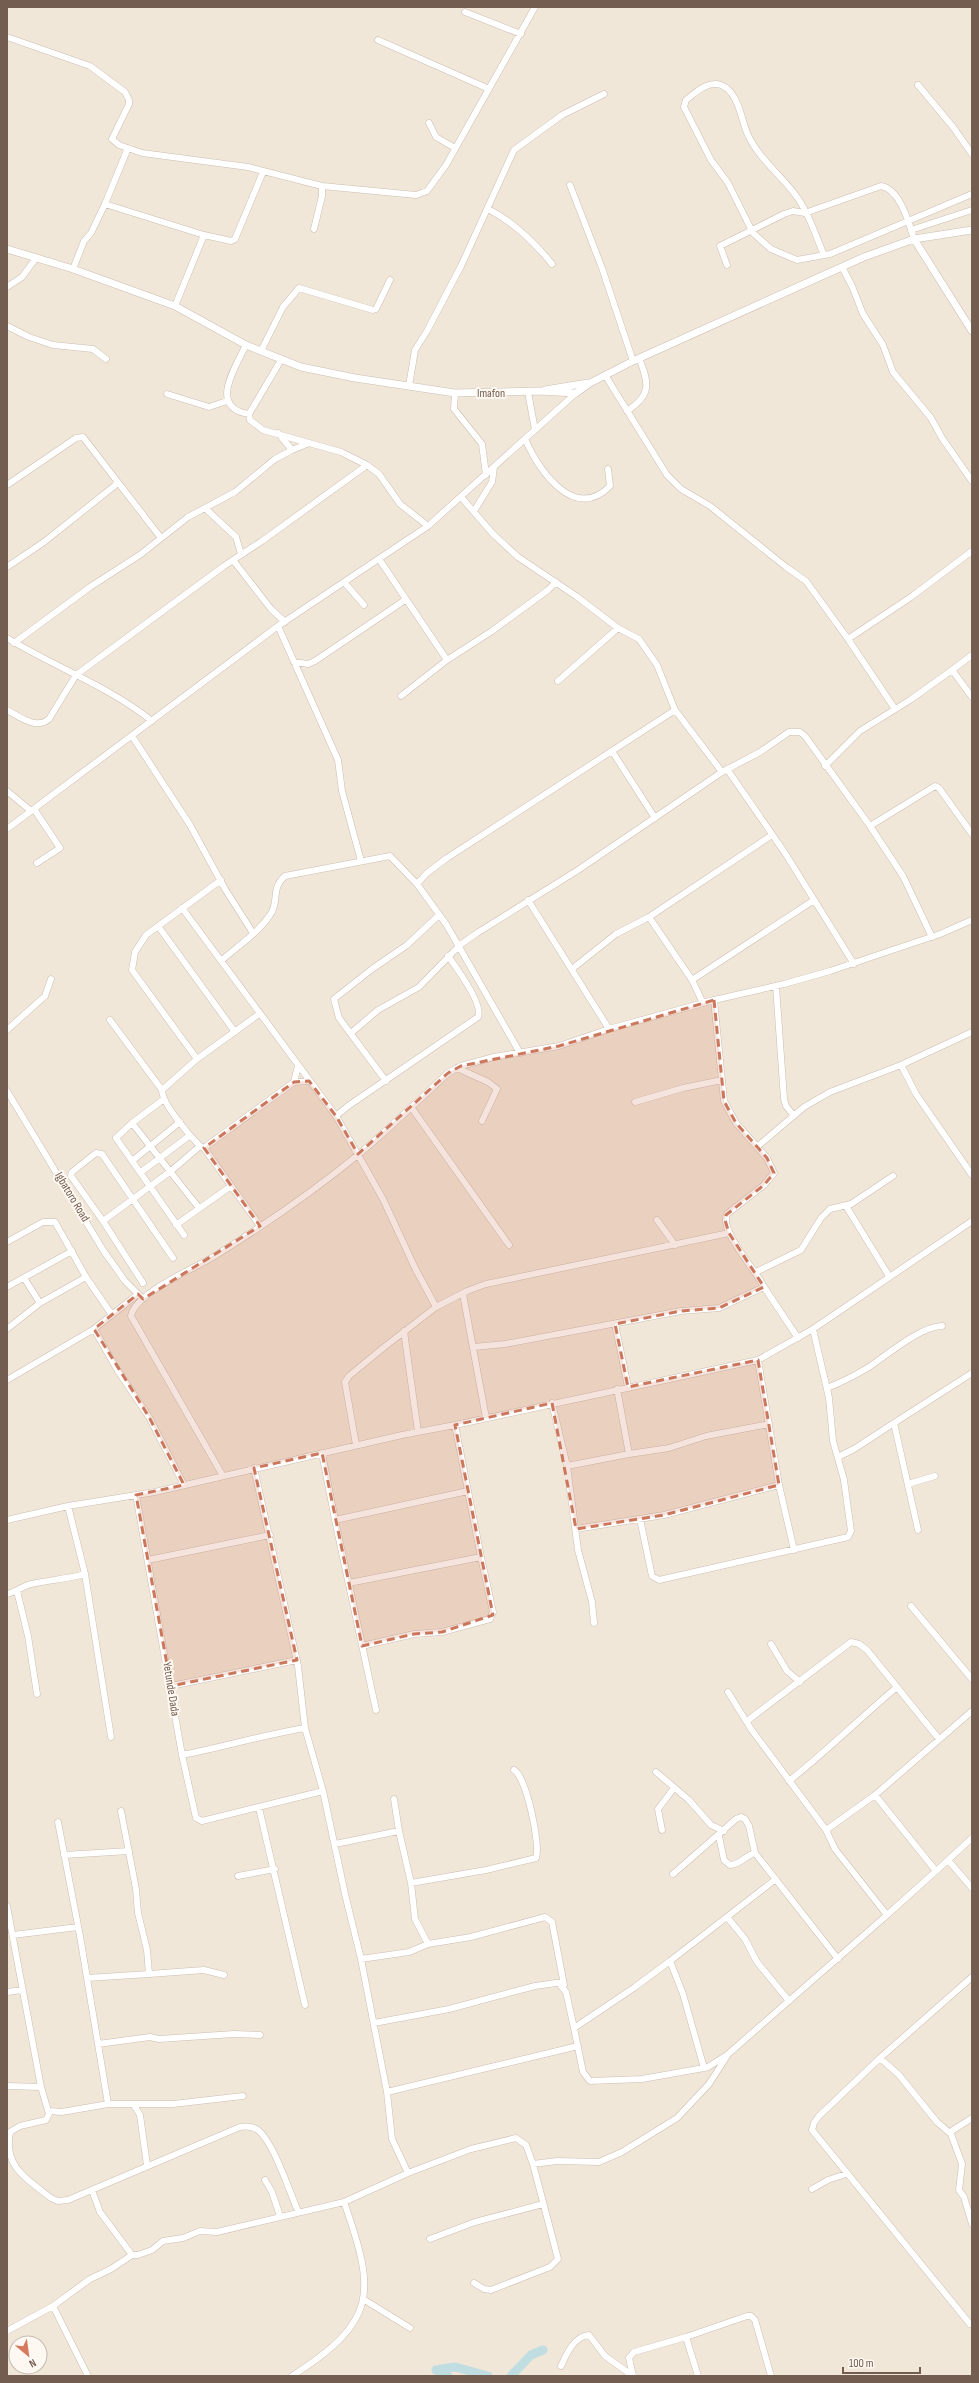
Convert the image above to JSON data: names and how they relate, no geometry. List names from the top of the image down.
{
  "streets": {
    "street": ["Imafon", "Igbatoro Road", "Yetunde Dada"]
  },
  "scale_bar": "100 m",
  "north": "bottom right"
}
